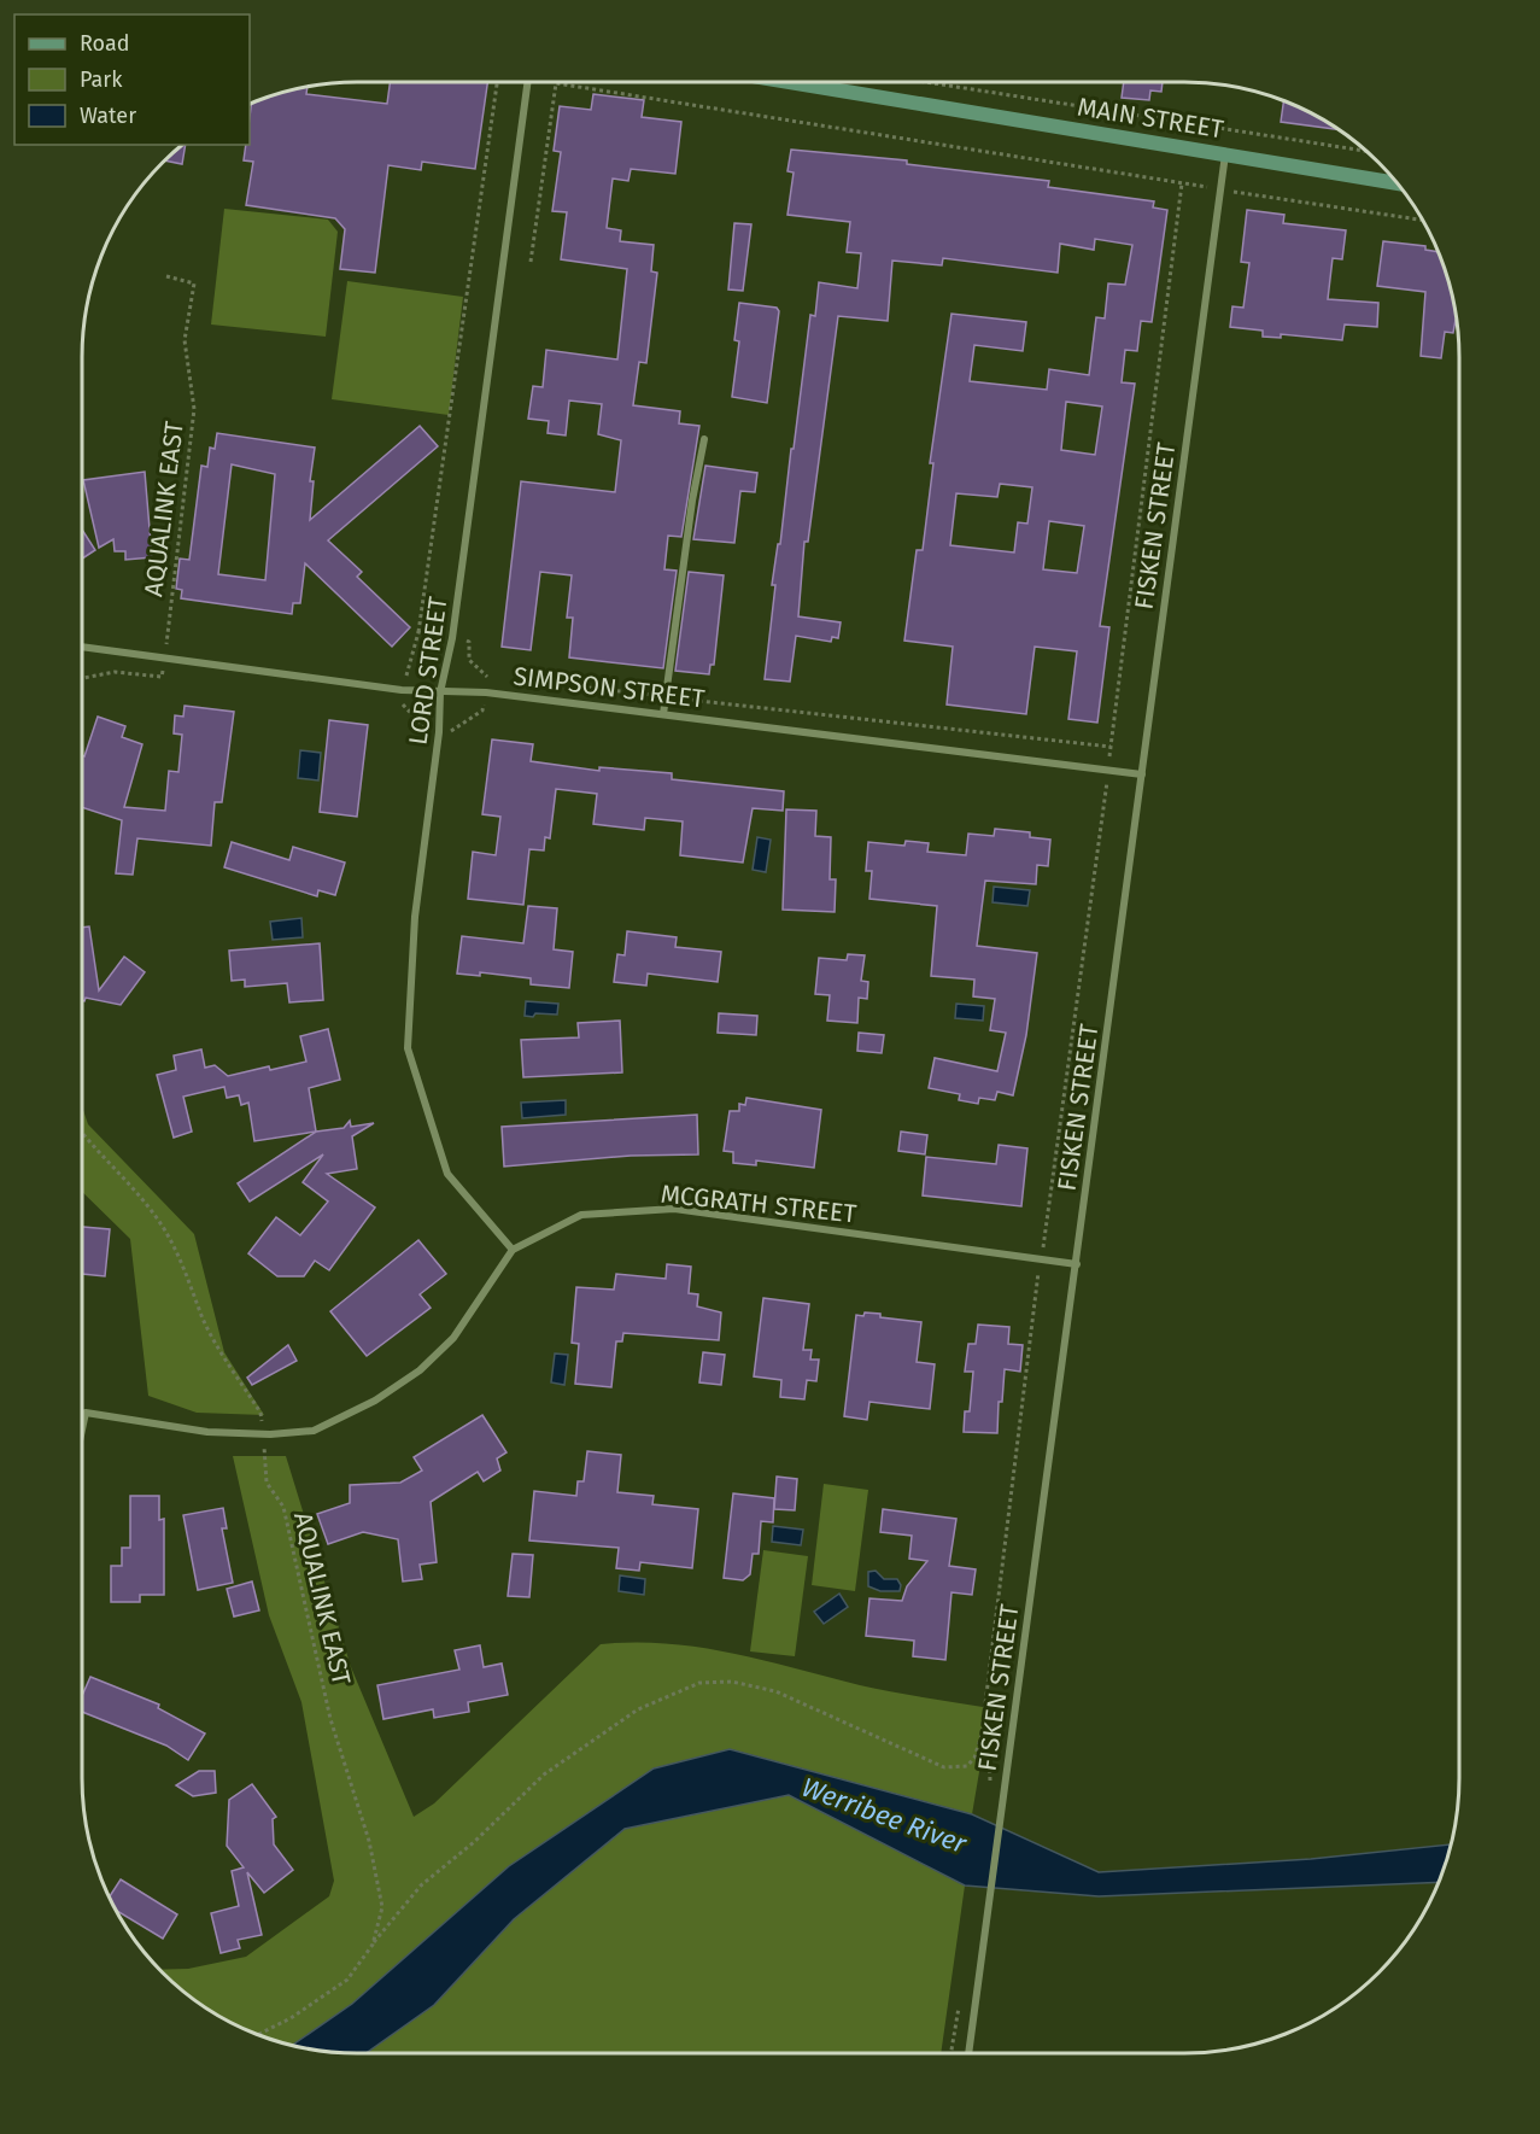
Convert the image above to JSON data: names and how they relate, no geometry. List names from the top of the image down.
{
  "streets": {
    "main road": ["MAIN STREET"],
    "street": [
      "FISKEN STREET",
      "LORD STREET",
      "SIMPSON STREET",
      "MCGRATH STREET"
    ],
    "path": ["AQUALINK EAST"]
  },
  "crossings": [
    ["MAIN STREET", "FISKEN STREET"],
    ["AQUALINK EAST", "SIMPSON STREET"],
    ["AQUALINK EAST", "MCGRATH STREET"],
    ["FISKEN STREET", "SIMPSON STREET"],
    ["FISKEN STREET", "MCGRATH STREET"],
    ["LORD STREET", "SIMPSON STREET"],
    ["LORD STREET", "MCGRATH STREET"]
  ],
  "water": ["Werribee River"],
  "legend": ["Road", "Park", "Water"]
}
